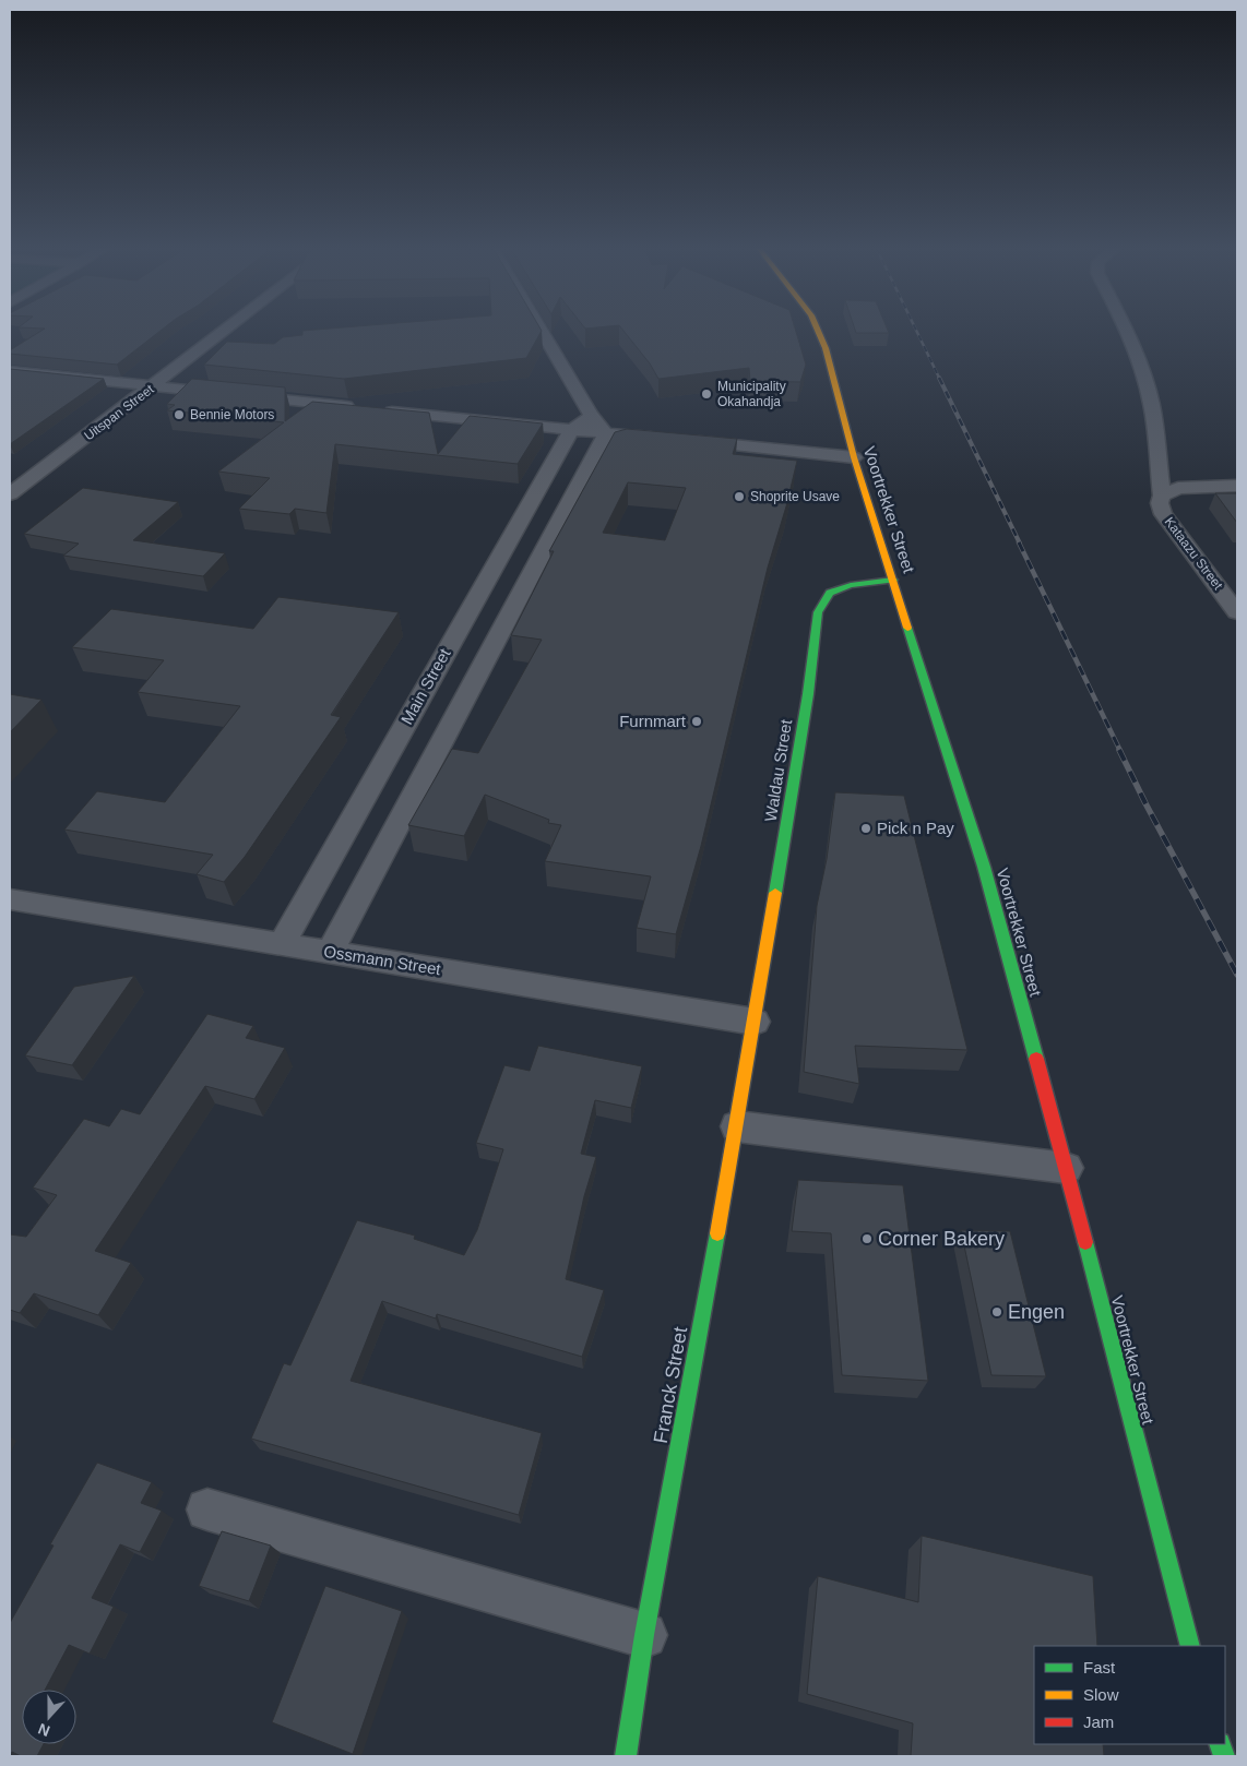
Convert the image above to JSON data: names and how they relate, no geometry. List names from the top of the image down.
{
  "streets": {
    "main road": ["Voortrekker Street", "Waldau Street", "Franck Street"],
    "street": [
      "Uitspan Street",
      "Kataazu Street",
      "Main Street",
      "Ossmann Street"
    ]
  },
  "crossings": [
    ["Voortrekker Street", "Waldau Street"],
    ["Main Street", "Ossmann Street"],
    ["Waldau Street", "Ossmann Street"],
    ["Waldau Street", "Franck Street"],
    ["Ossmann Street", "Franck Street"]
  ],
  "places": [
    "Municipality Okahandja",
    "Bennie Motors",
    "Shoprite Usave",
    "Furnmart",
    "Pick n Pay",
    "Corner Bakery",
    "Engen"
  ],
  "legend": ["Fast", "Slow", "Jam"],
  "north": "bottom"
}
